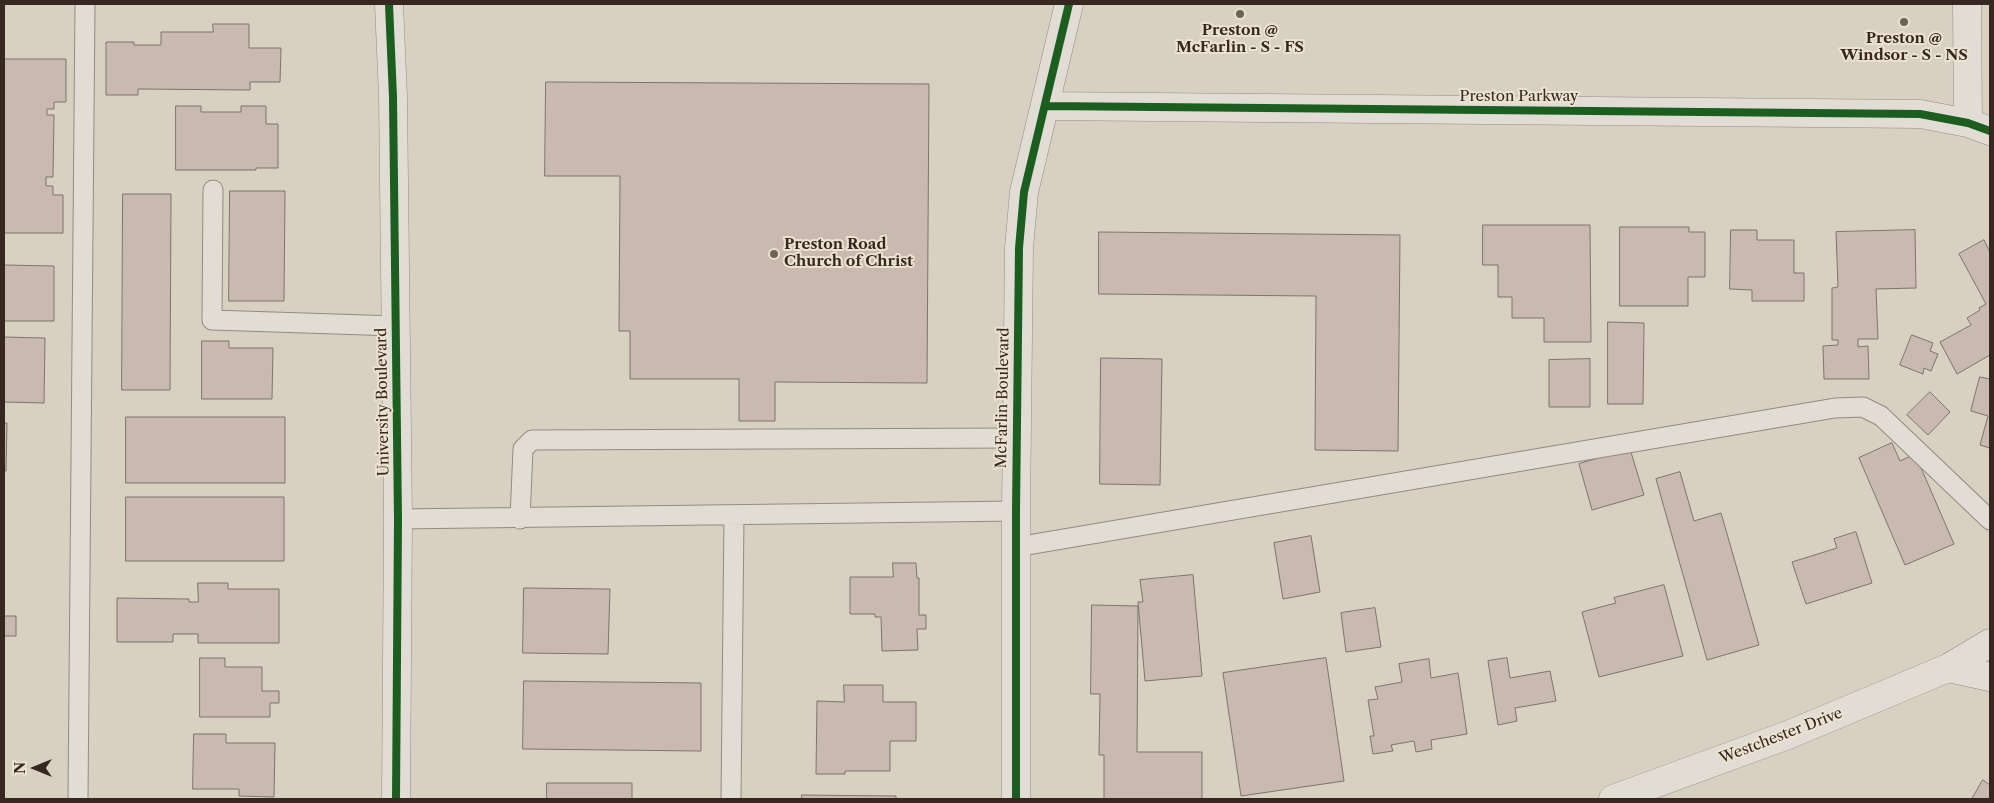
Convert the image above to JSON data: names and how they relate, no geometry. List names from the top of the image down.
{
  "streets": {
    "street": [
      "Preston Parkway",
      "McFarlin Boulevard",
      "University Boulevard",
      "Westchester Drive"
    ]
  },
  "crossings": [
    ["Preston Parkway", "McFarlin Boulevard"]
  ],
  "places": ["Preston @ McFarlin - S - FS", "Preston @ Windsor - S - NS", "Preston Road Church of Christ"],
  "north": "left"
}
